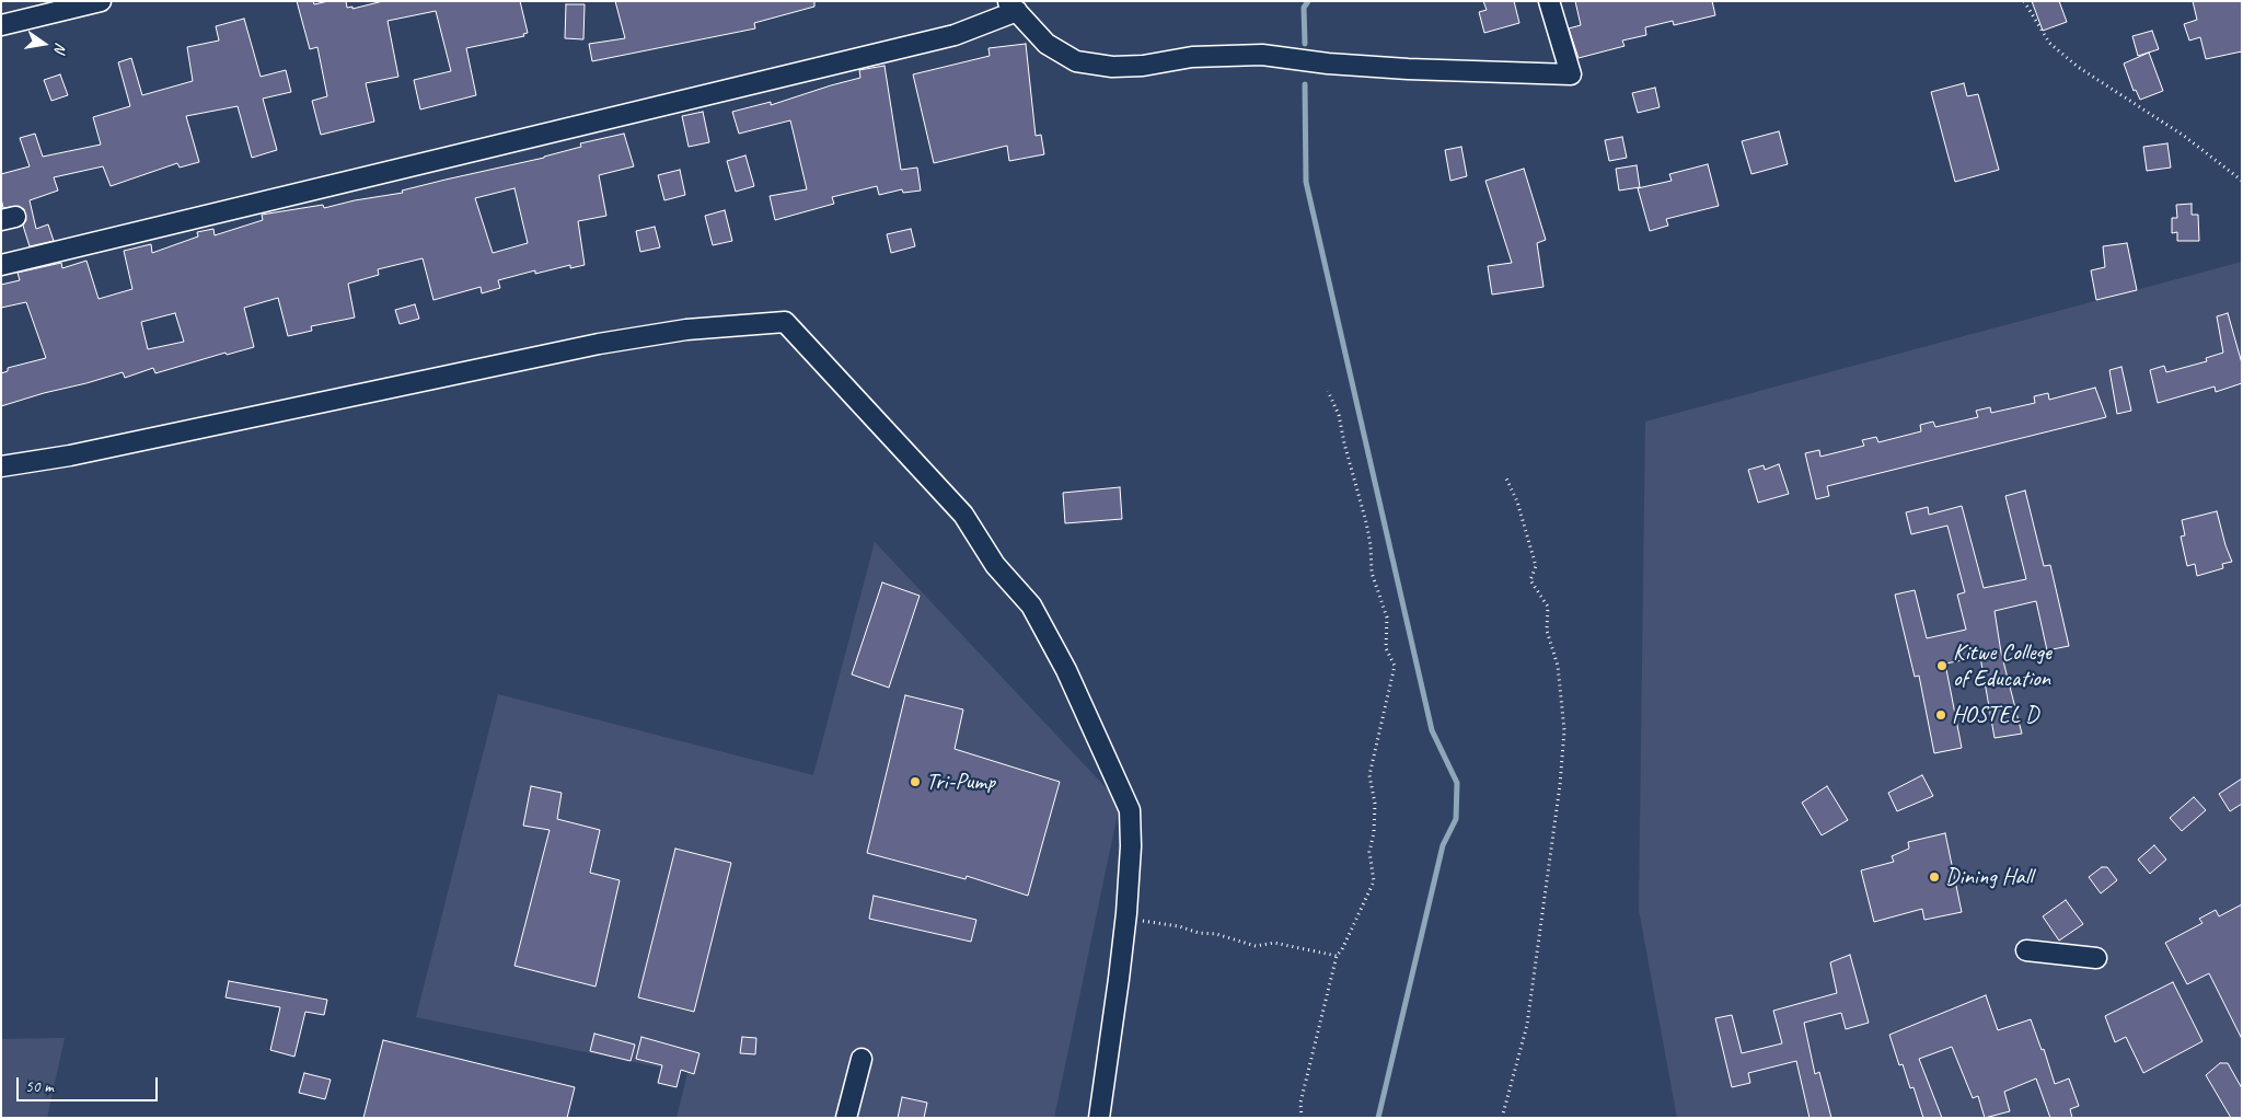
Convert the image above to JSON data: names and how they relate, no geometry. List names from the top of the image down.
{
  "places": [
    "Kitwe College of Education",
    "HOSTEL D",
    "Tri-Pump",
    "Dining Hall"
  ],
  "scale_bar": "50 m",
  "north": "right"
}
